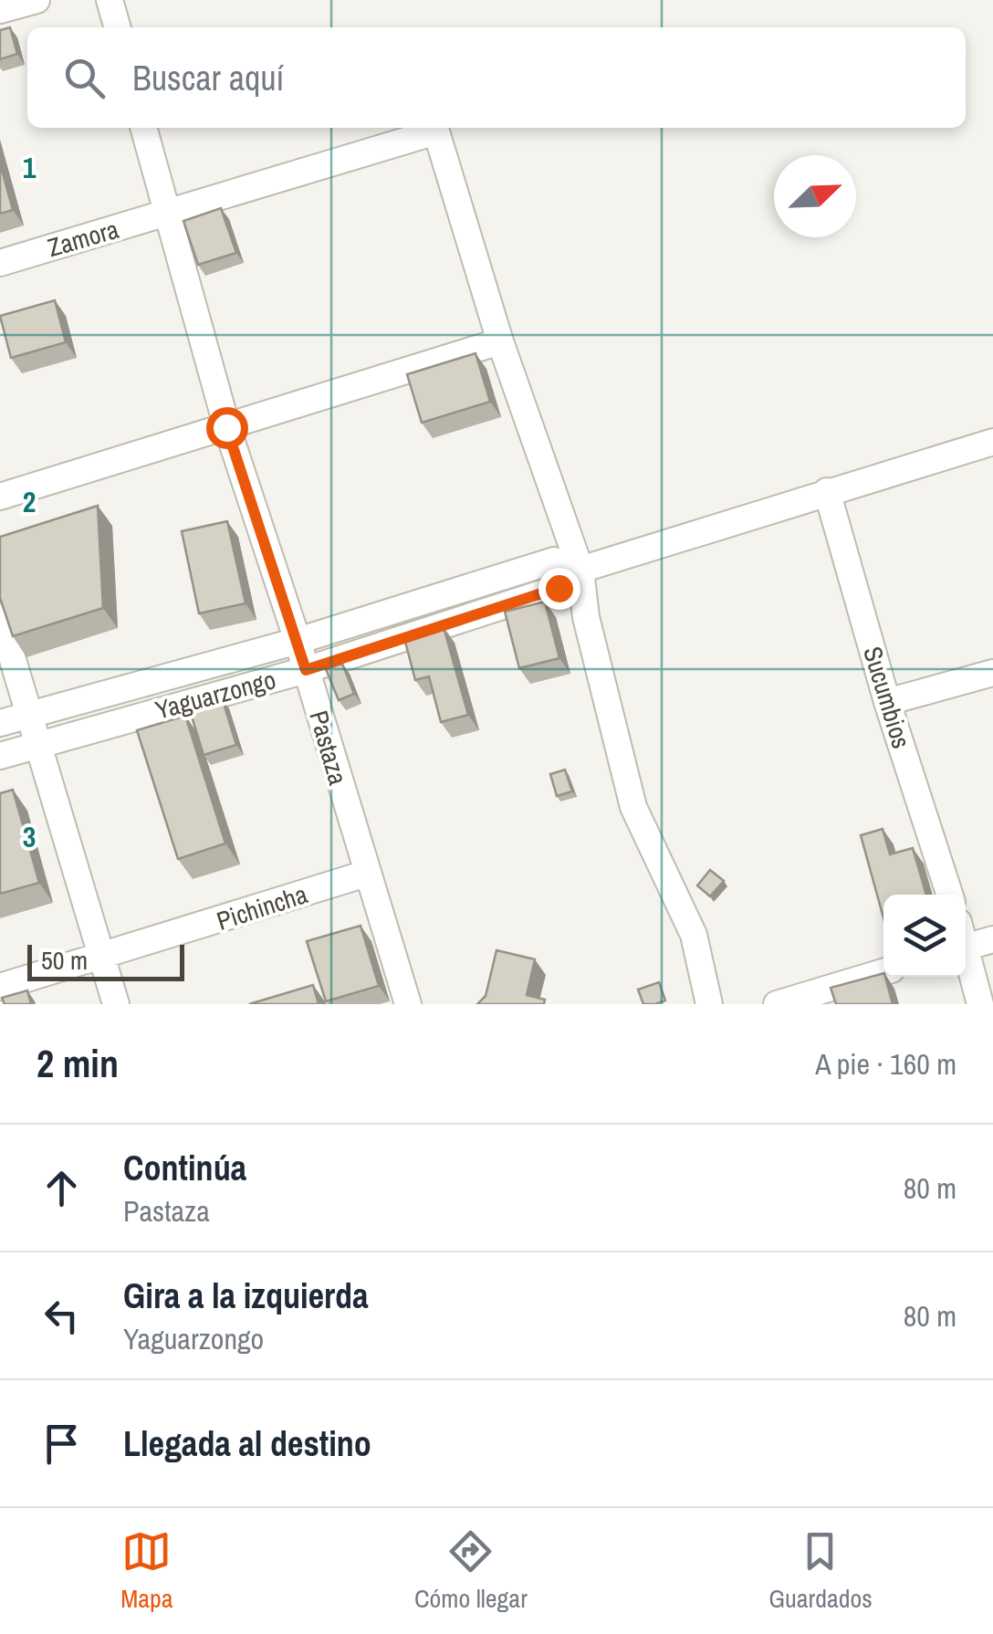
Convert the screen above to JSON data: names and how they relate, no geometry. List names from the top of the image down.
{
  "streets": {
    "street": [
      "Zamora",
      "Yaguarzongo",
      "Sucumbios",
      "Pastaza",
      "Pichincha"
    ]
  },
  "crossings": [
    ["Zamora", "Pastaza"],
    ["Yaguarzongo", "Sucumbios"],
    ["Yaguarzongo", "Pastaza"],
    ["Pastaza", "Pichincha"]
  ],
  "scale_bar": "50 m",
  "north": "top right",
  "page": {
    "search": "Buscar aquí",
    "scale": "50 m",
    "heading": ["2 min", "A pie · 160 m"],
    "list": [
      ["Continúa", "Pastaza", "80 m"],
      ["Gira a la izquierda", "Yaguarzongo", "80 m"],
      "Llegada al destino"
    ],
    "nav": ["Mapa", "Cómo llegar", "Guardados"]
  },
  "grid": {
    "rows": ["1", "2", "3"]
  }
}
